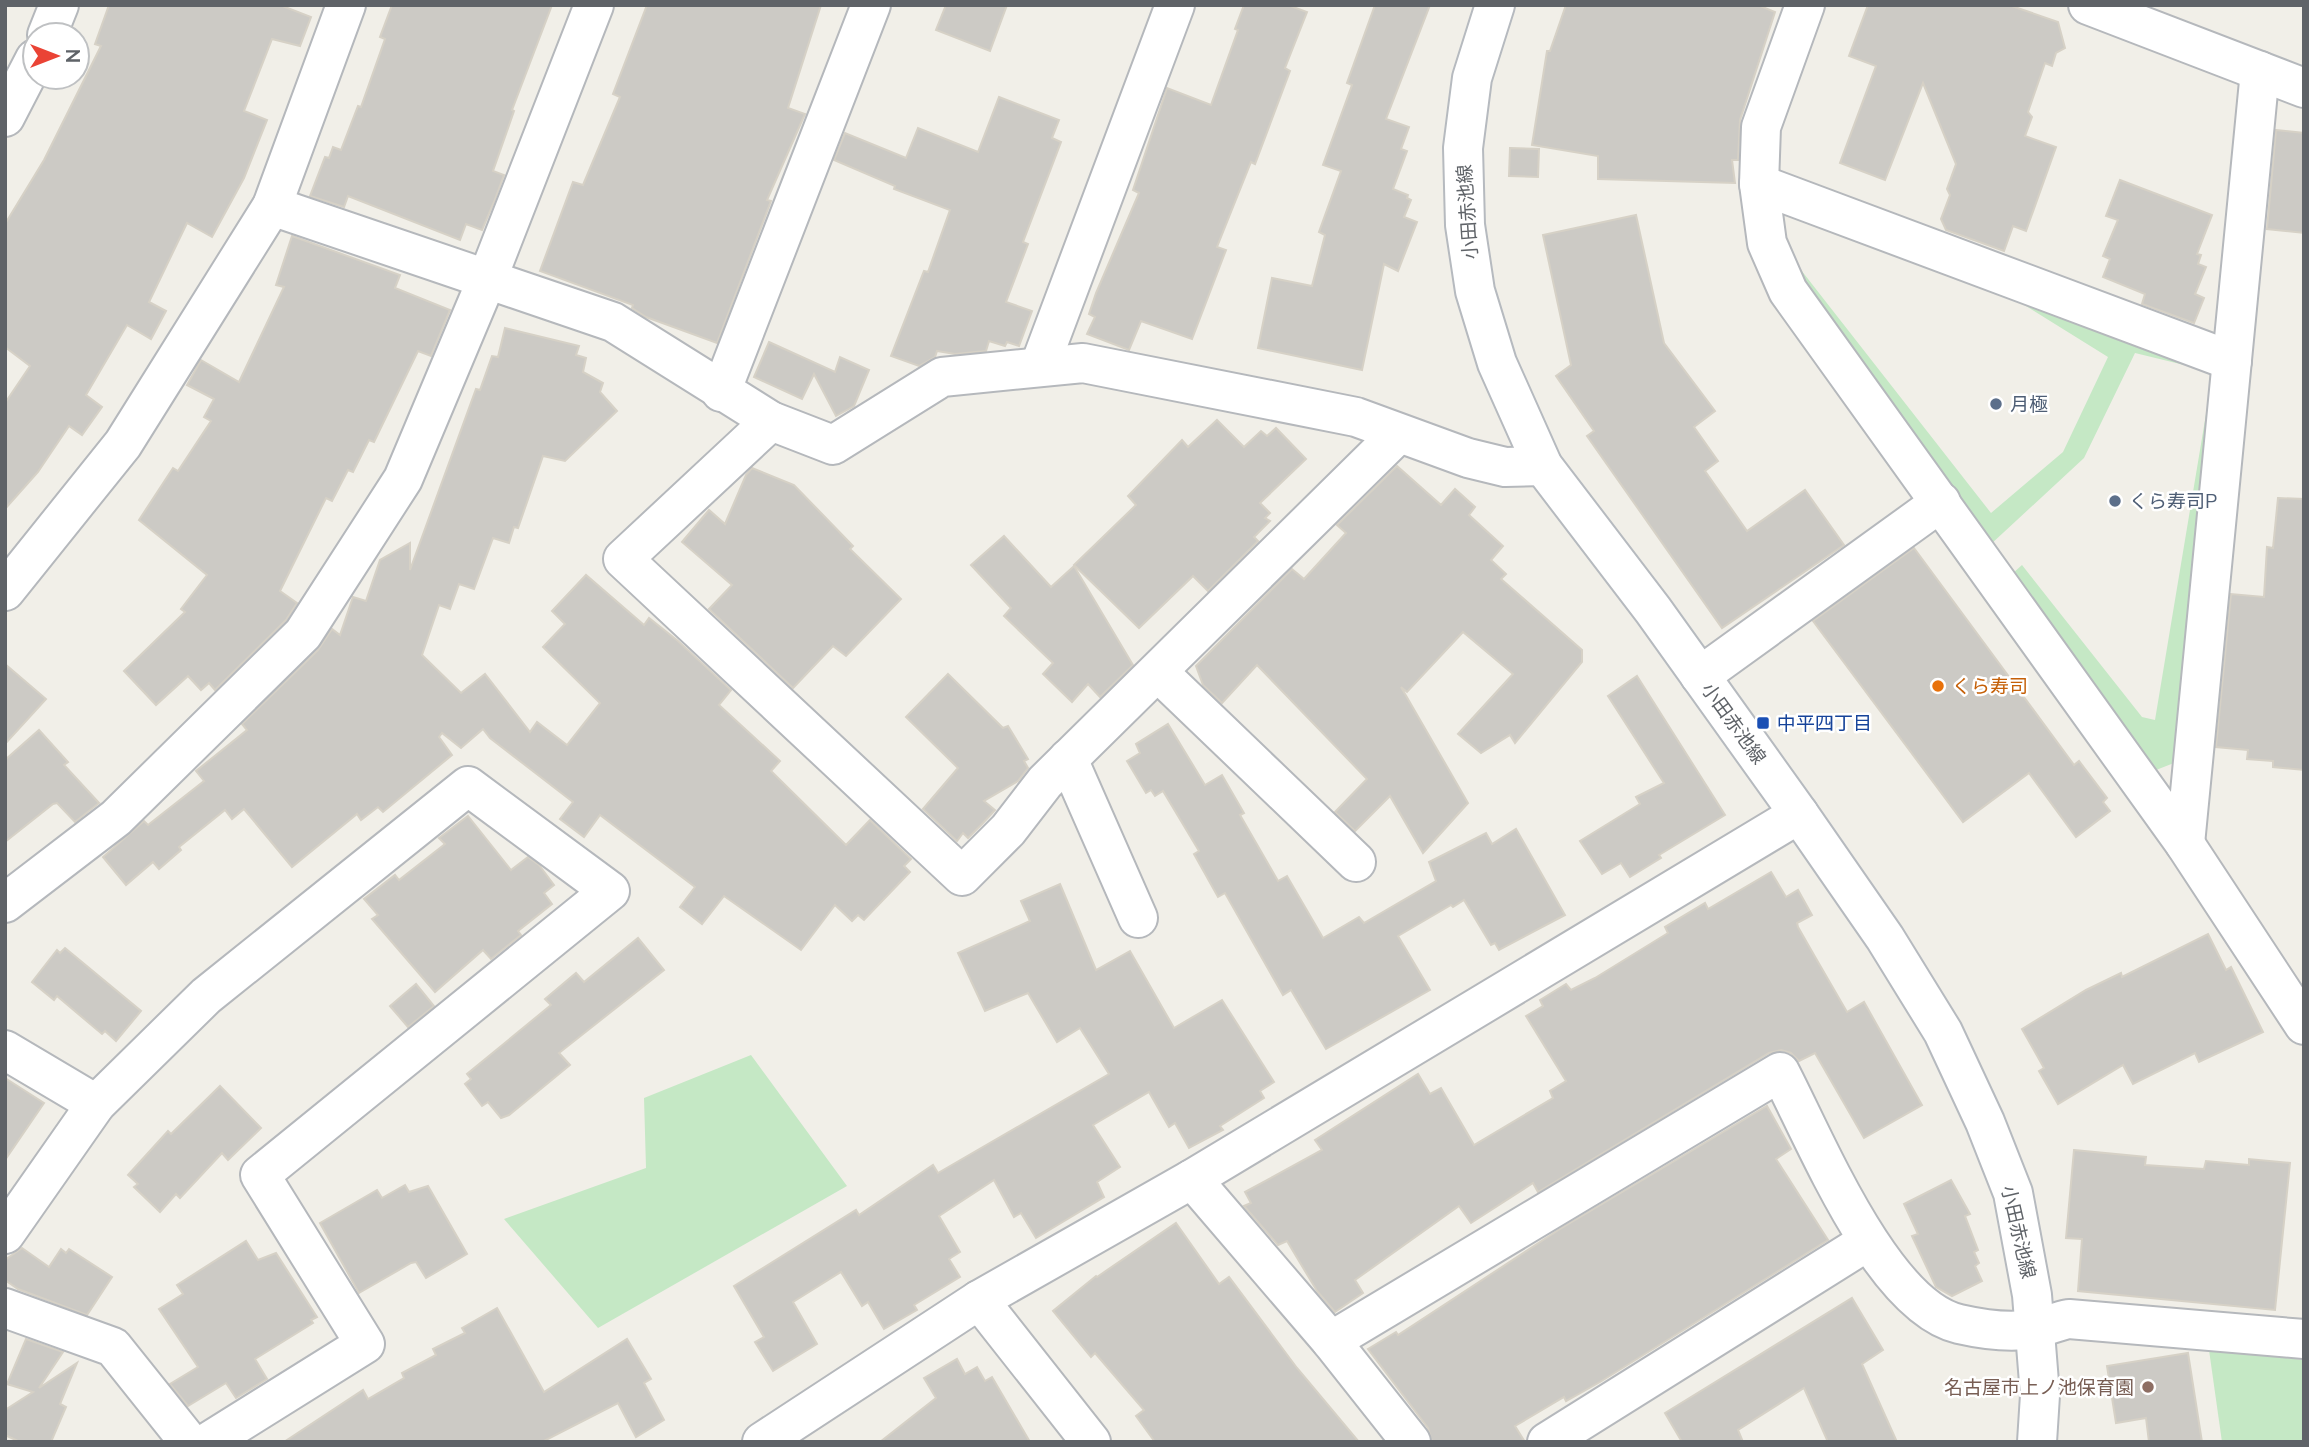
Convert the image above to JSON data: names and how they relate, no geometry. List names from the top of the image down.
{
  "streets": {
    "street": ["小田赤池線"]
  },
  "places": {
    "other": [
      "月極",
      "くら寿司P",
      "くら寿司",
      "名古屋市上ノ池保育園"
    ],
    "transit": ["中平四丁目"]
  },
  "north": "right"
}
